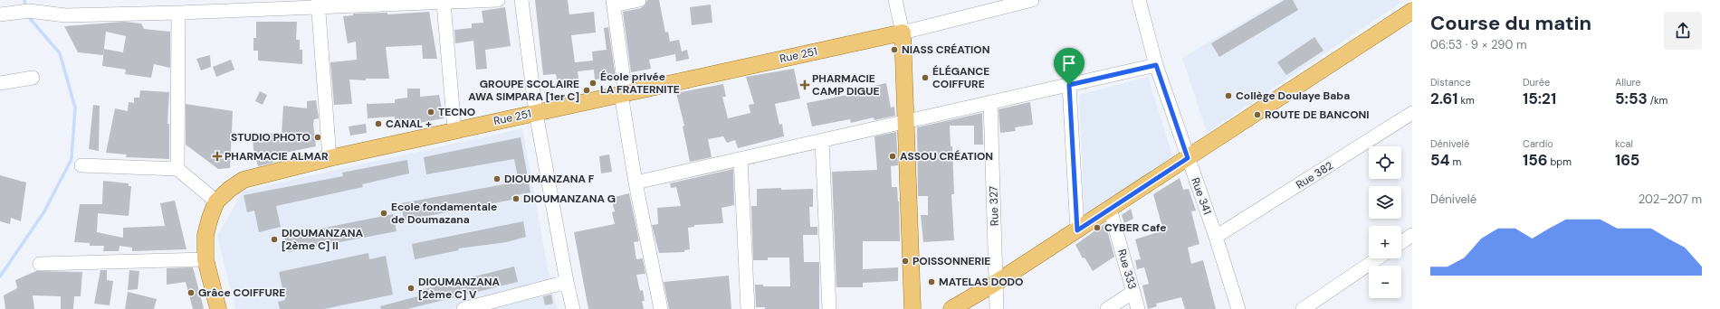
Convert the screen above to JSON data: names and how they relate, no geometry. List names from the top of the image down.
{
  "streets": {
    "main road": ["Rue 251"],
    "street": [
      "Rue 382",
      "Rue 341",
      "Rue 327",
      "Rue 333"
    ]
  },
  "crossings": [
    ["Rue 382", "Rue 341"]
  ],
  "places": {
    "other": [
      "NIASS CRÉATION",
      "ÉLÉGANCE COIFFURE",
      "École privée LA FRATERNITE",
      "GROUPE SCOLAIRE AWA SIMPARA [1er C]",
      "Collège Doulaye Baba",
      "TECNO",
      "ROUTE DE BANCONI",
      "CANAL +",
      "STUDIO PHOTO",
      "ASSOU CRÉATION",
      "DIOUMANZANA F",
      "DIOUMANZANA G",
      "Ecole fondamentale de Doumazana",
      "CYBER Cafe",
      "DIOUMANZANA [2ème C] II",
      "POISSONNERIE",
      "MATELAS DODO",
      "DIOUMANZANA [2ème C] V",
      "Grâce COIFFURE"
    ],
    "health": ["PHARMACIE CAMP DIGUE", "PHARMACIE ALMAR"]
  },
  "page": {
    "heading": ["Course du matin", "06:53 · 9 × 290 m"],
    "stats": [
      ["Distance", "2.61 km"],
      ["Durée", "15:21"],
      ["Allure", "5:53 /km"],
      ["Dénivelé", "54 m"],
      ["Cardio", "156 bpm"],
      ["kcal", "165"]
    ],
    "map_buttons": ["+", "−"],
    "chart": ["Dénivelé", "202–207 m"]
  }
}
